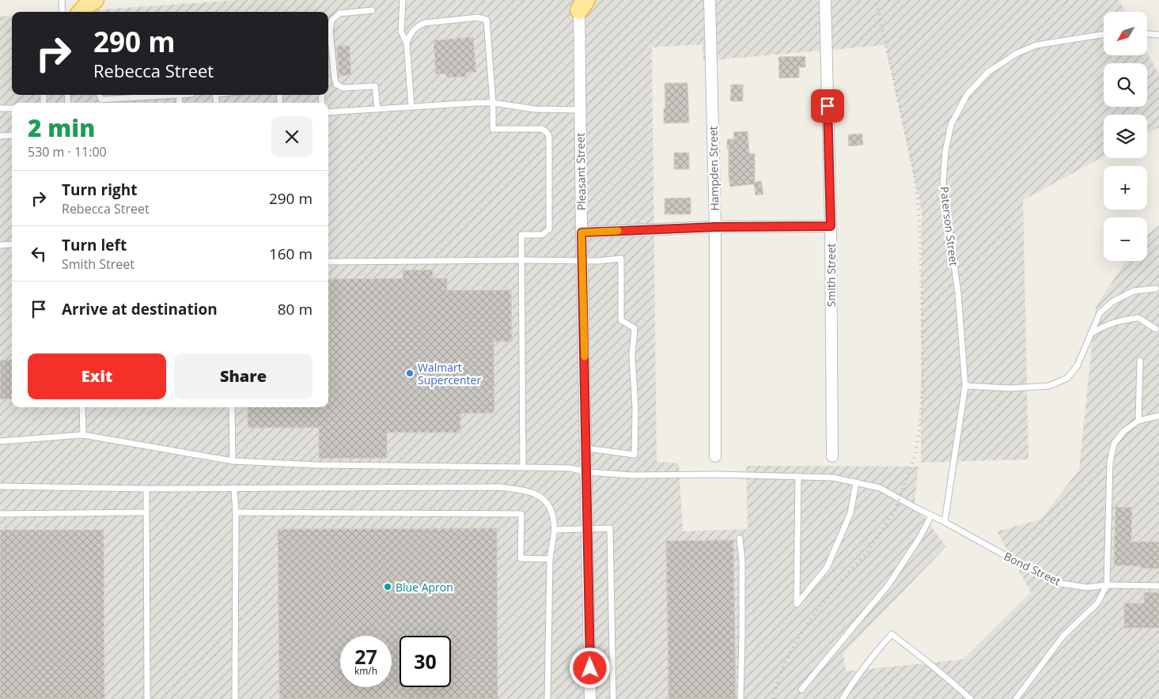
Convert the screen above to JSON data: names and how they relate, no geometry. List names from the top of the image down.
{
  "streets": {
    "street": ["Hampden Street", "Pleasant Street", "Smith Street"],
    "lane": ["Paterson Street", "Bond Street"]
  },
  "crossings": [
    ["Pleasant Street", "Bond Street"],
    ["Paterson Street", "Bond Street"]
  ],
  "places": ["Walmart Supercenter", "Blue Apron"],
  "north": "bottom left",
  "page": {
    "map_buttons": ["+", "−"],
    "turn": ["290 m", "Rebecca Street"],
    "heading": ["2 min", "530 m · 11:00"],
    "list": [
      {
        "name": "Turn right",
        "note": "Rebecca Street",
        "value": "290 m"
      },
      {
        "name": "Turn left",
        "note": "Smith Street",
        "value": "160 m"
      },
      {
        "name": "Arrive at destination",
        "value": "80 m"
      }
    ],
    "buttons": ["Exit", "Share"],
    "speed": "27 km/h",
    "limit": "30"
  }
}
